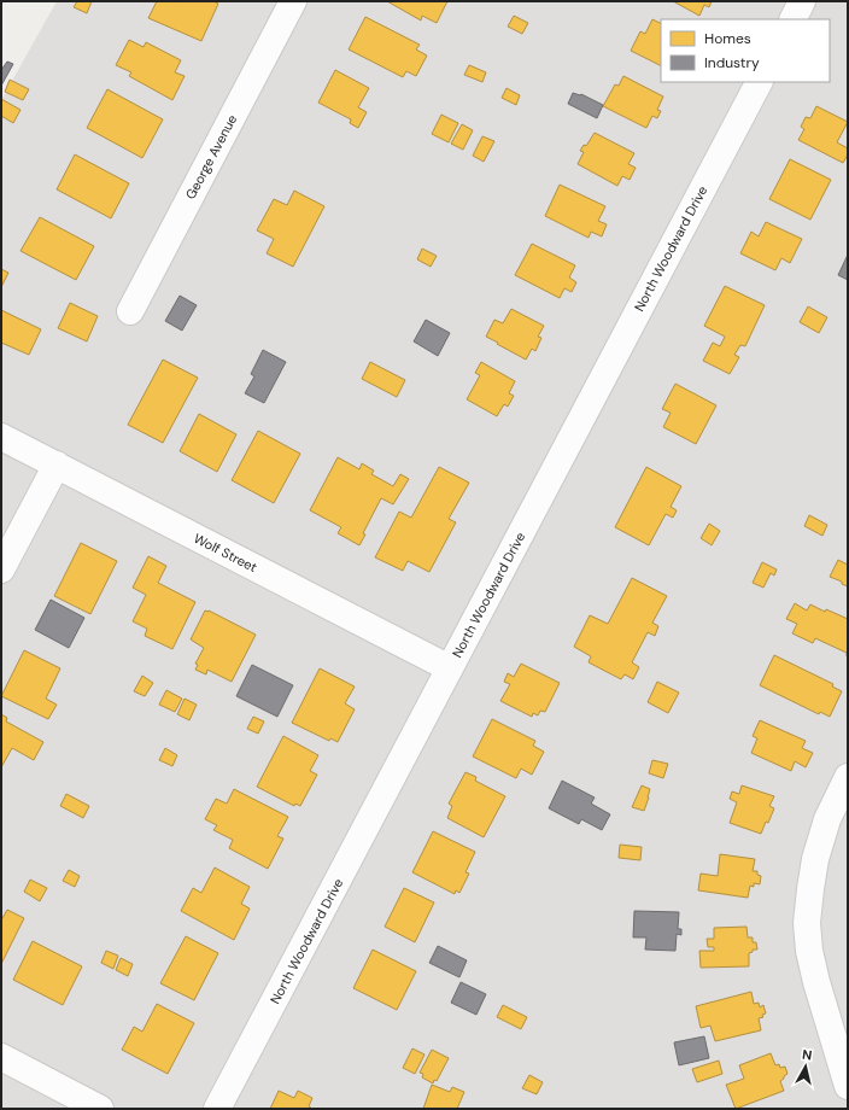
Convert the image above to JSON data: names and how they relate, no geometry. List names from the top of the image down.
{
  "streets": {
    "street": ["George Avenue", "North Woodward Drive", "Wolf Street"]
  },
  "crossings": [
    ["North Woodward Drive", "Wolf Street"]
  ],
  "legend": ["Homes", "Industry"],
  "north": "top"
}
